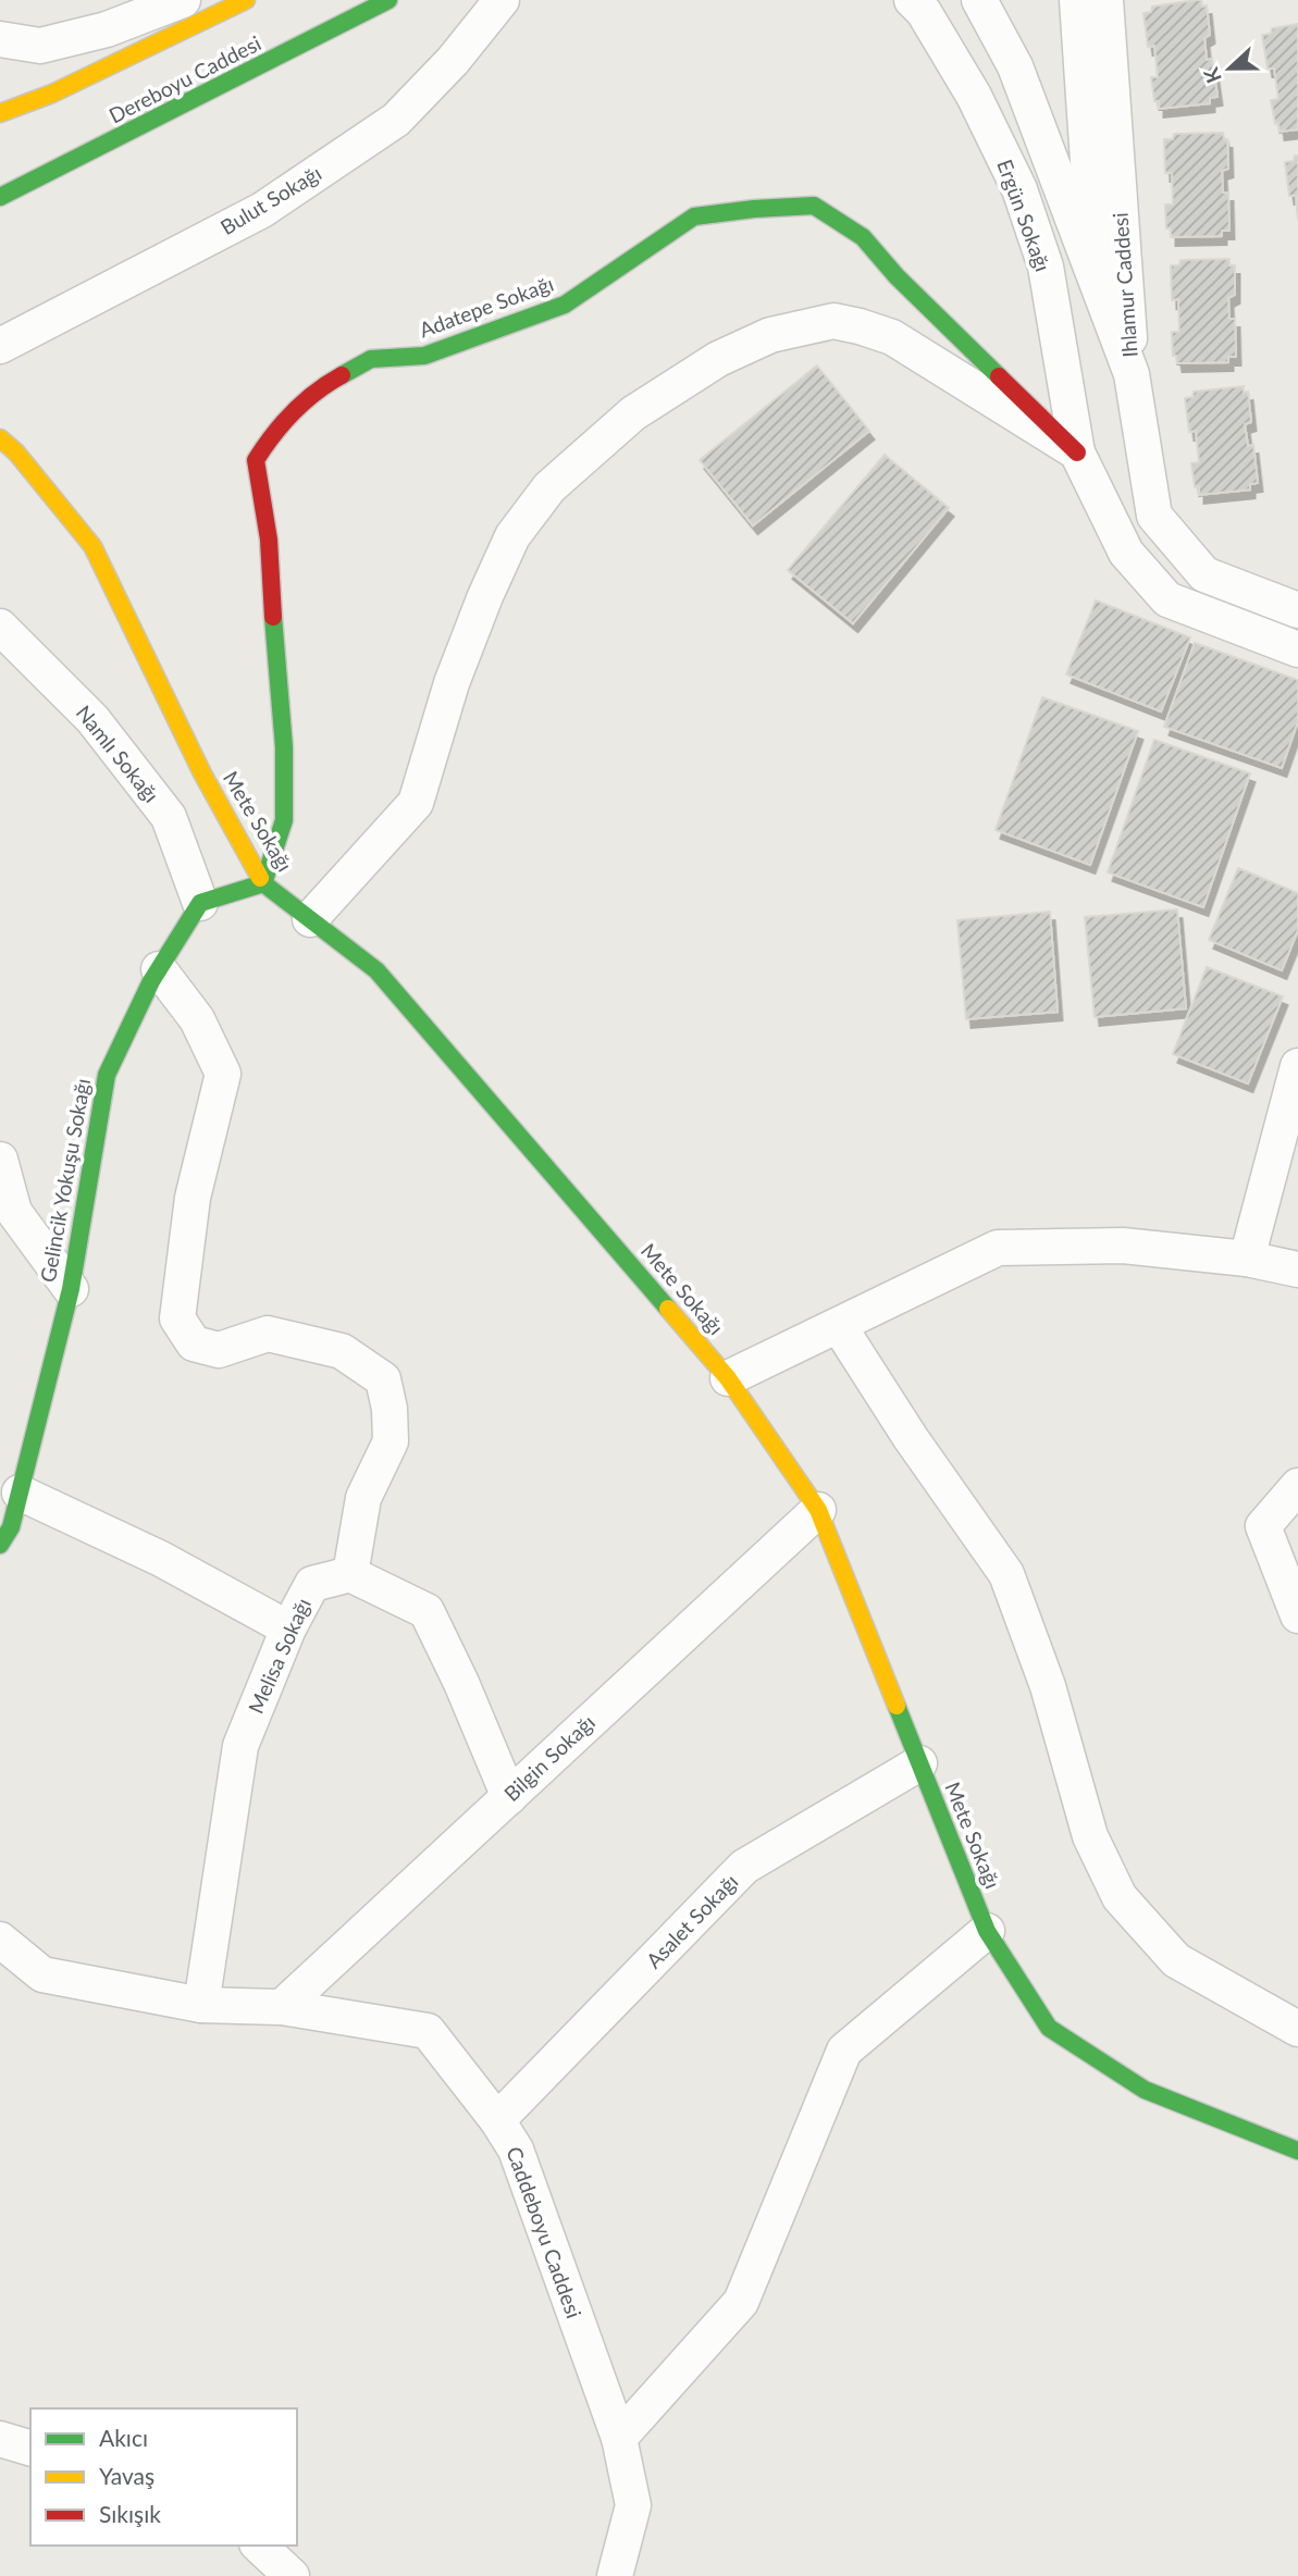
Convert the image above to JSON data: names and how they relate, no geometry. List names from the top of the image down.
{
  "streets": {
    "main road": [
      "Dereboyu Caddesi",
      "Adatepe Sokağı",
      "Mete Sokağı",
      "Gelincik Yokuşu Sokağı"
    ],
    "street": [
      "Bulut Sokağı",
      "Ergün Sokağı",
      "Ihlamur Caddesi",
      "Namlı Sokağı",
      "Melisa Sokağı",
      "Bilgin Sokağı",
      "Asalet Sokağı",
      "Caddeboyu Caddesi"
    ]
  },
  "crossings": [
    ["Ergün Sokağı", "Adatepe Sokağı"],
    ["Adatepe Sokağı", "Mete Sokağı"],
    ["Namlı Sokağı", "Gelincik Yokuşu Sokağı"],
    ["Mete Sokağı", "Bilgin Sokağı"],
    ["Mete Sokağı", "Asalet Sokağı"],
    ["Melisa Sokağı", "Caddeboyu Caddesi"],
    ["Bilgin Sokağı", "Caddeboyu Caddesi"],
    ["Asalet Sokağı", "Caddeboyu Caddesi"]
  ],
  "legend": ["Akıcı", "Yavaş", "Sıkışık"],
  "north": "left"
}
